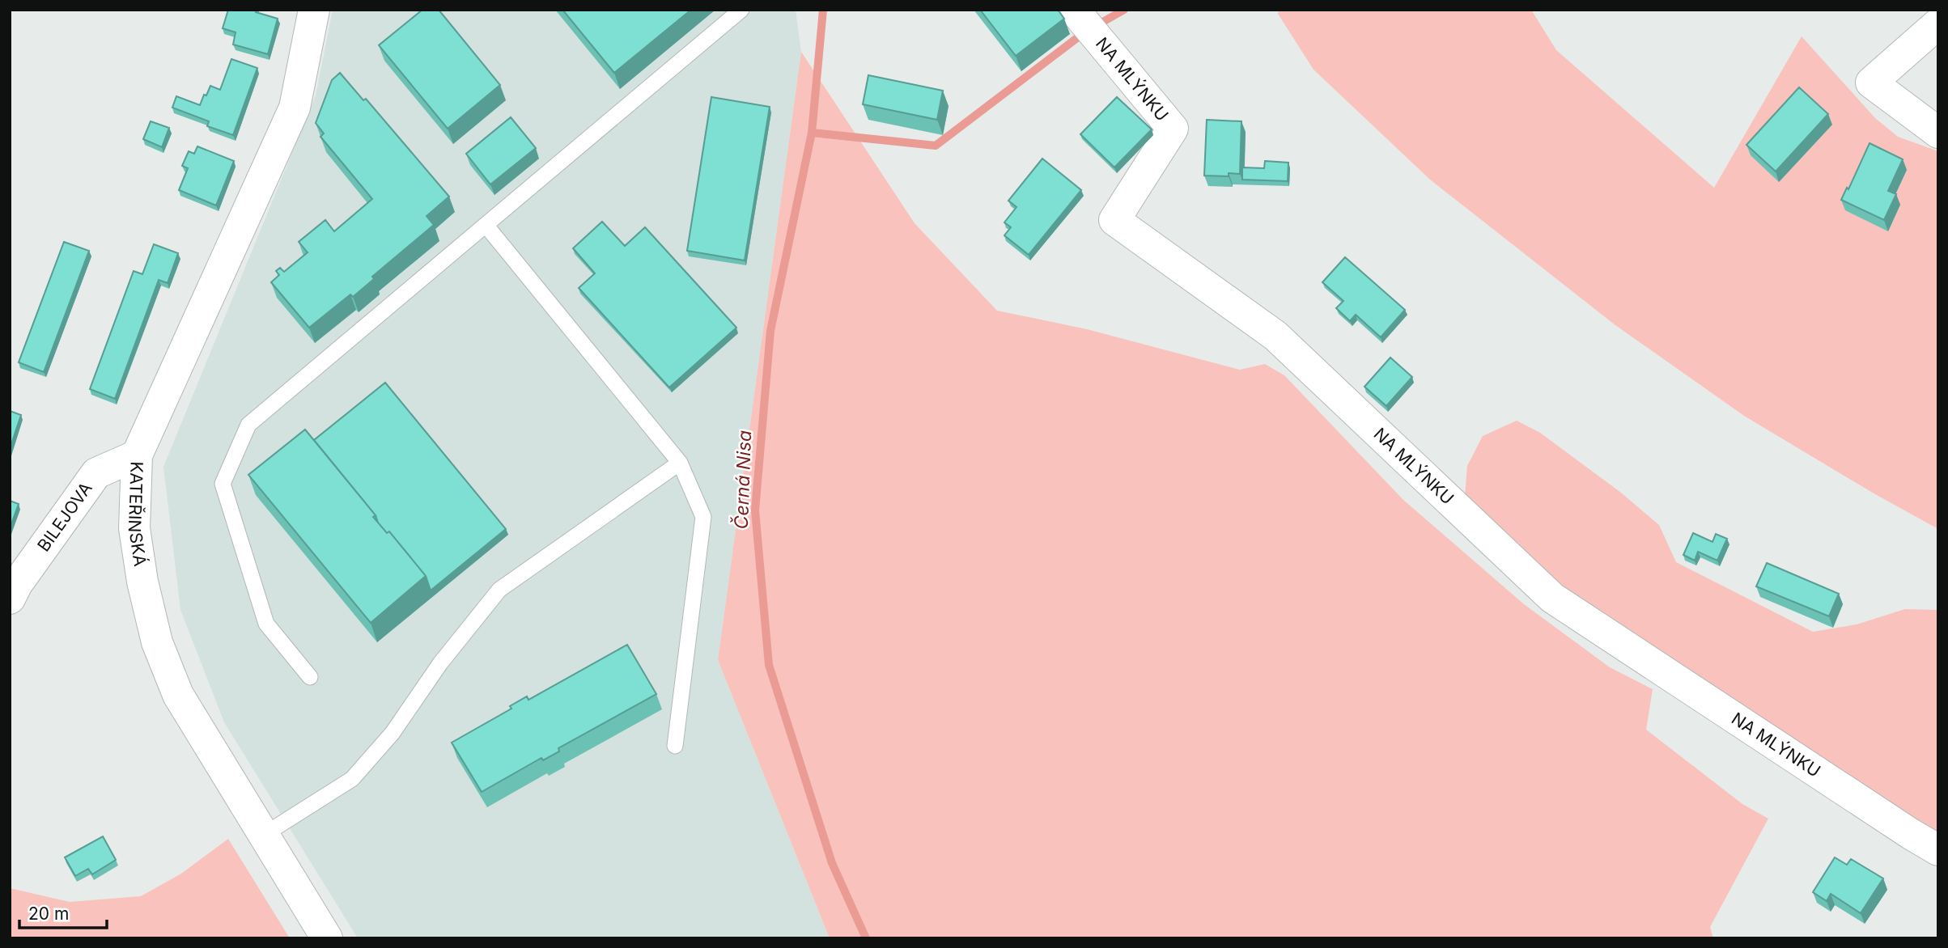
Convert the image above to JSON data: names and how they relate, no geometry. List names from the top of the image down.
{
  "streets": {
    "street": ["NA MLÝNKU", "KATEŘINSKÁ", "BILEJOVA"]
  },
  "crossings": [
    ["KATEŘINSKÁ", "BILEJOVA"]
  ],
  "water": ["Černá Nisa"],
  "scale_bar": "20 m"
}
